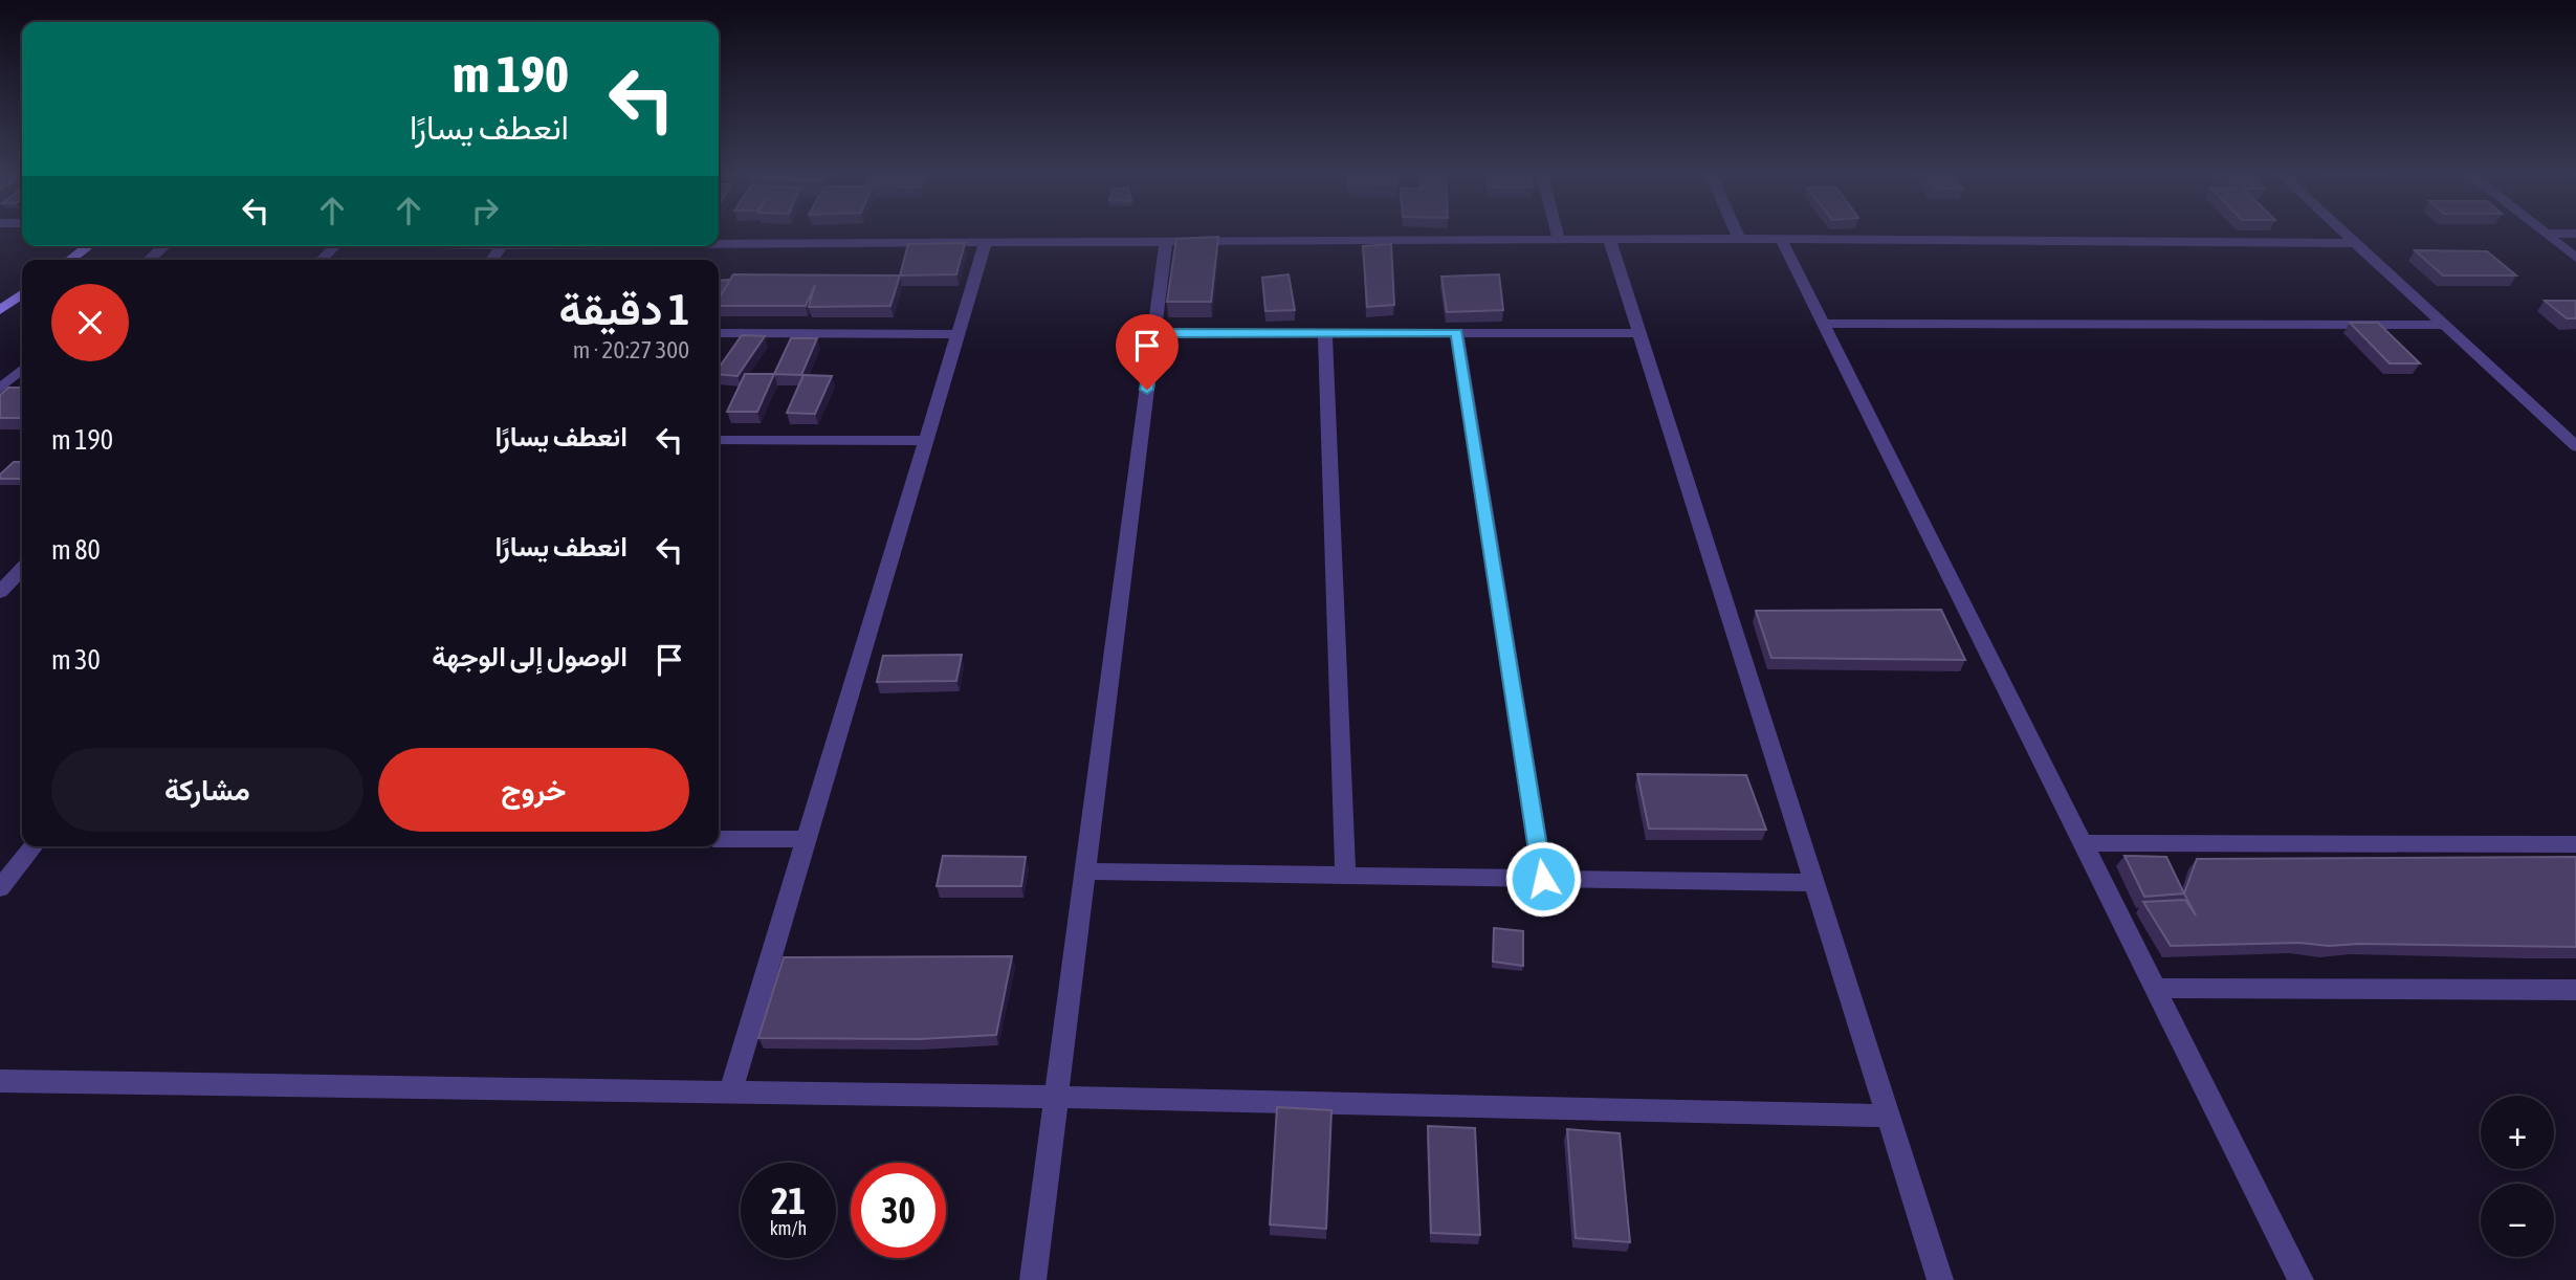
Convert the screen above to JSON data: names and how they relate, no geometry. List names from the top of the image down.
{
  "page": {
    "turn": ["190 m", "انعطف يسارًا"],
    "heading": ["1 دقيقة", "300 m · 20:27"],
    "list": [
      {
        "name": "انعطف يسارًا",
        "value": "190 m"
      },
      {
        "name": "انعطف يسارًا",
        "value": "80 m"
      },
      {
        "name": "الوصول إلى الوجهة",
        "value": "30 m"
      }
    ],
    "buttons": ["خروج", "مشاركة"],
    "map_buttons": ["+", "−"],
    "speed": "21 km/h",
    "limit": "30"
  }
}
